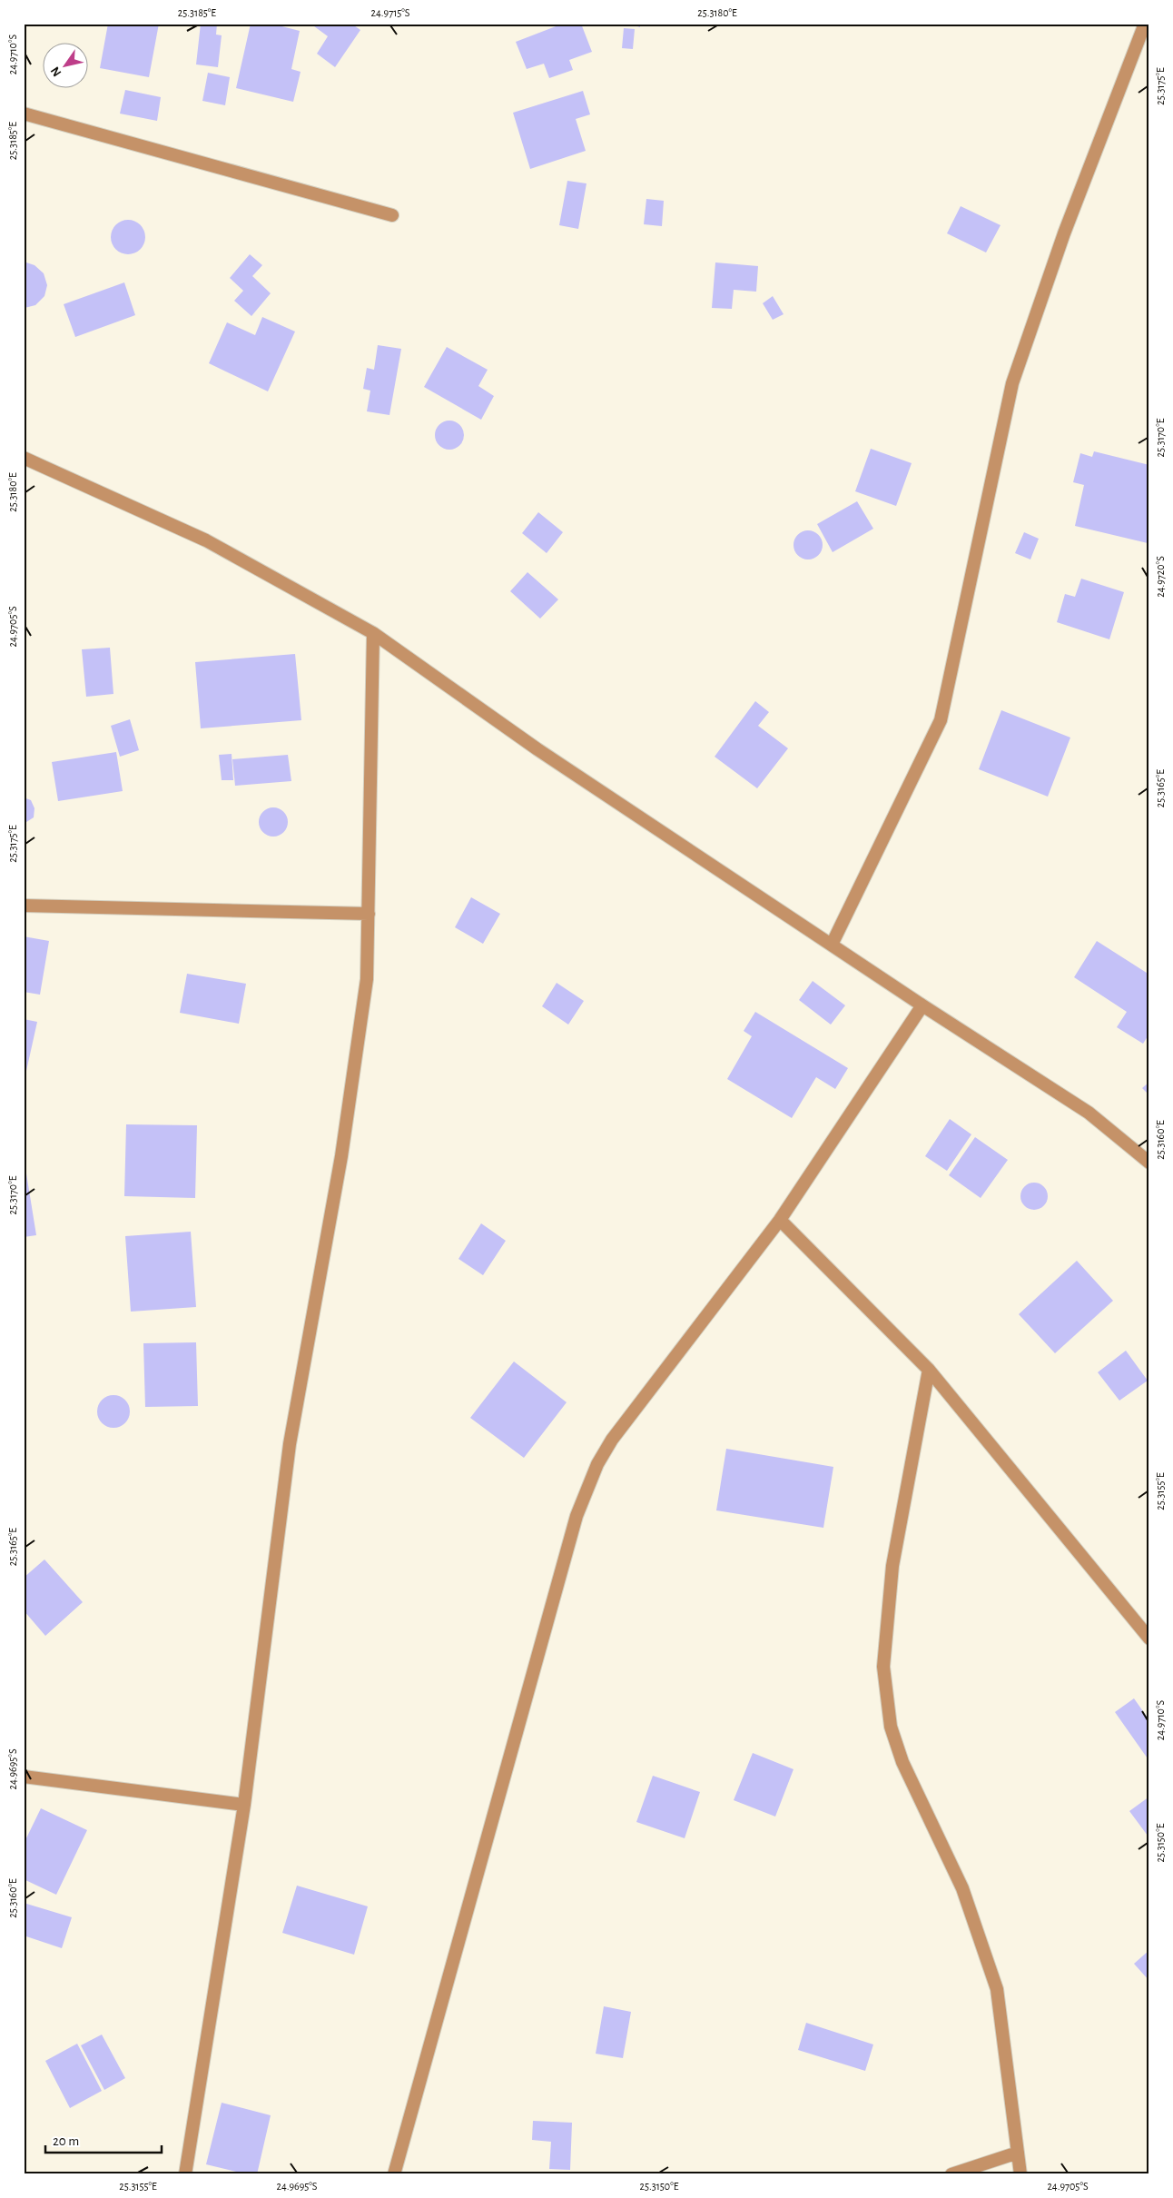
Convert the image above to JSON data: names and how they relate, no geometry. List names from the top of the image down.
{
  "scale_bar": "20 m",
  "north": "bottom left",
  "coordinates": [
    "25.3185°E",
    "24.9715°S",
    "25.3180°E",
    "24.9710°S",
    "25.3175°E",
    "25.3170°E",
    "24.9720°S",
    "24.9705°S",
    "25.3165°E",
    "25.3160°E",
    "25.3155°E",
    "24.9695°S",
    "25.3150°E"
  ]
}
